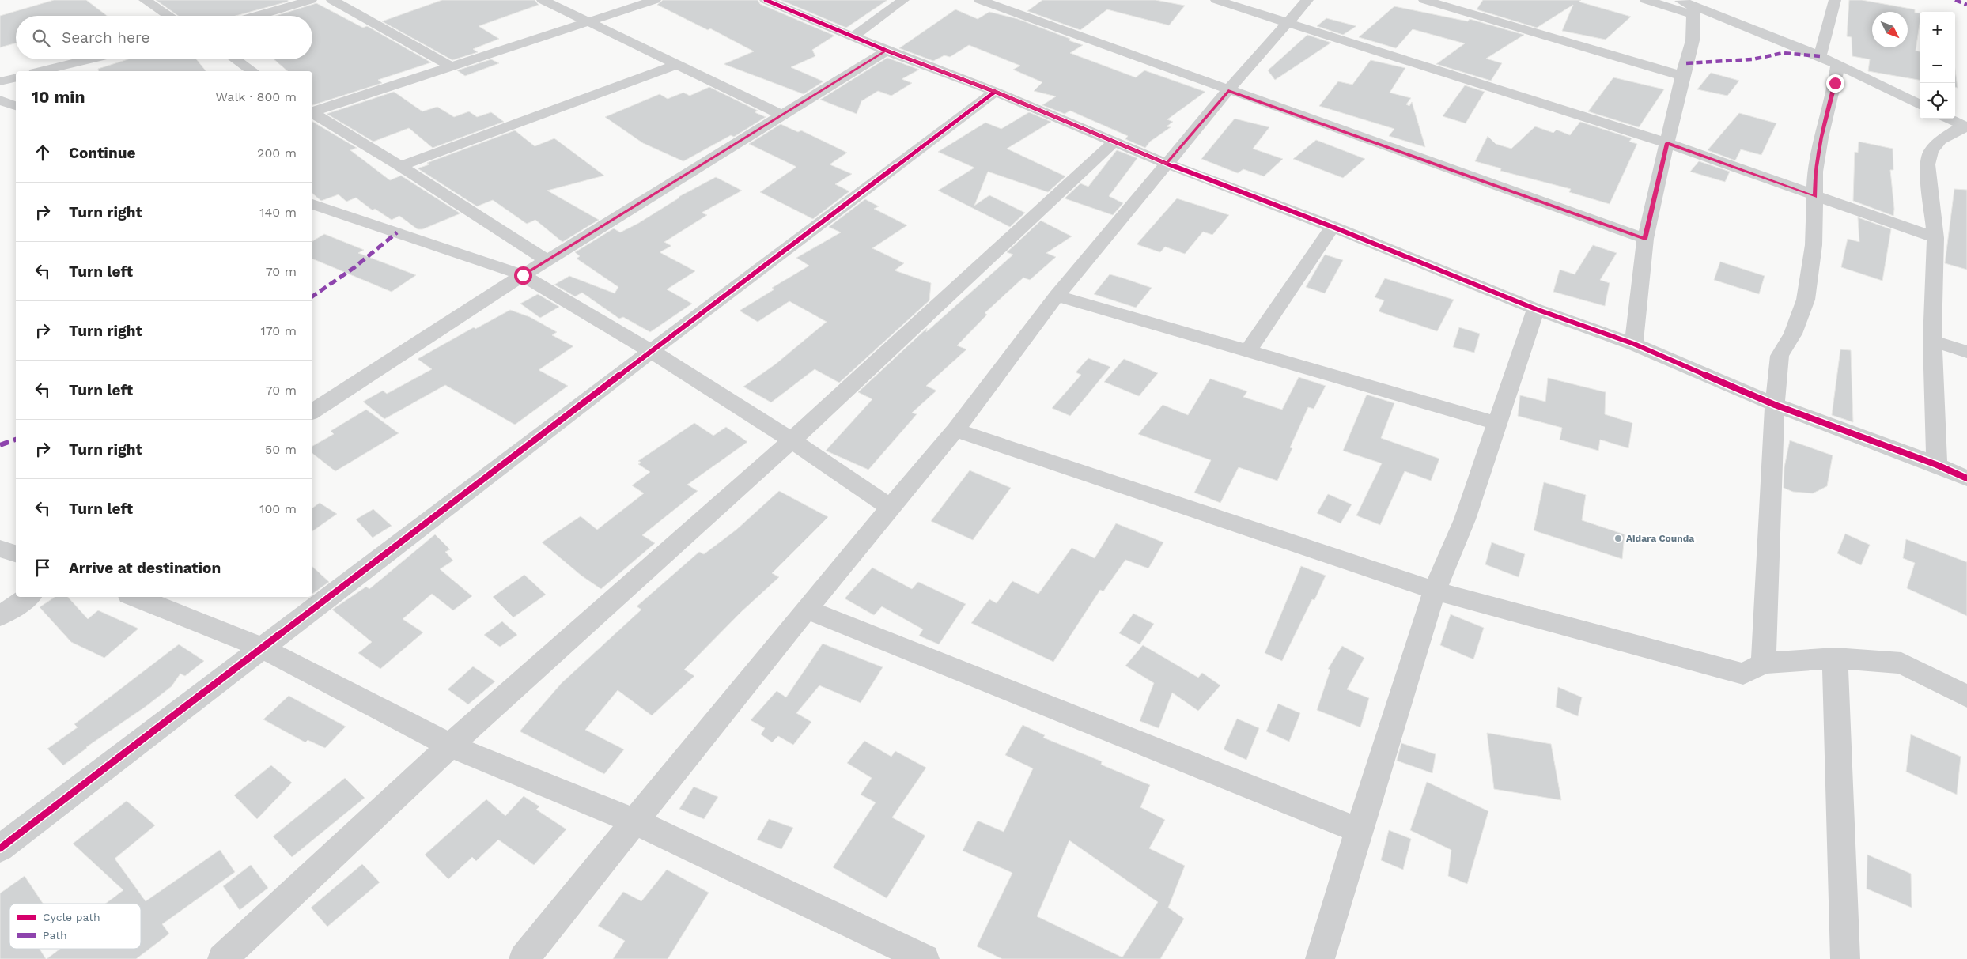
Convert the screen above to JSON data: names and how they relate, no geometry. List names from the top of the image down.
{
  "places": ["Aidara Counda"],
  "legend": ["Cycle path", "Path"],
  "north": "bottom right",
  "page": {
    "map_buttons": ["+", "−"],
    "search": "Search here",
    "heading": ["10 min", "Walk · 800 m"],
    "list": [
      ["Continue", "200 m"],
      ["Turn right", "140 m"],
      ["Turn left", "70 m"],
      ["Turn right", "170 m"],
      ["Turn left", "70 m"],
      ["Turn right", "50 m"],
      ["Turn left", "100 m"],
      "Arrive at destination"
    ]
  }
}
